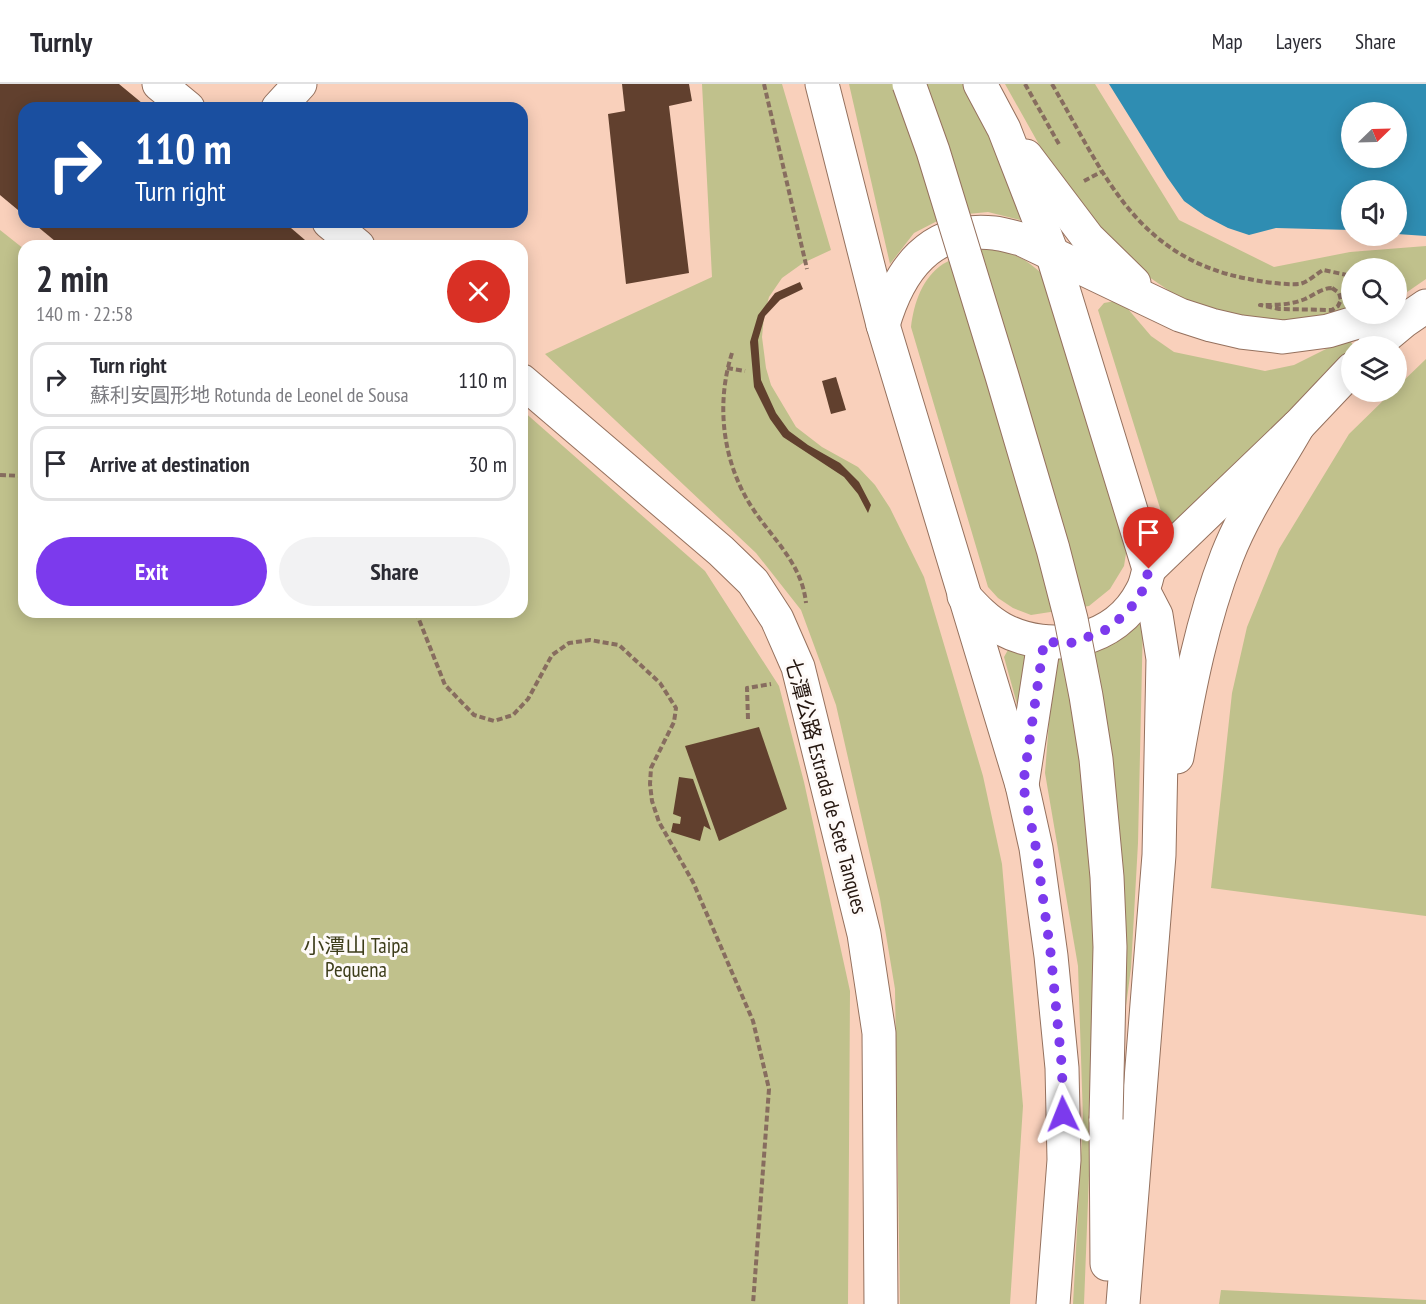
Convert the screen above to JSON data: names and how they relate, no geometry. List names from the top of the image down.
{
  "streets": {
    "main road": ["七潭公路 Estrada de Sete Tanques"]
  },
  "parks": ["小潭山 Taipa Pequena"],
  "north": "top right",
  "page": {
    "header": "Turnly",
    "nav": ["Map", "Layers", "Share"],
    "turn": ["110 m", "Turn right"],
    "heading": ["2 min", "140 m · 22:58"],
    "list": [
      {
        "name": "Turn right",
        "note": "蘇利安圓形地 Rotunda de Leonel de Sousa",
        "value": "110 m"
      },
      {
        "name": "Arrive at destination",
        "value": "30 m"
      }
    ],
    "buttons": ["Exit", "Share"]
  }
}
